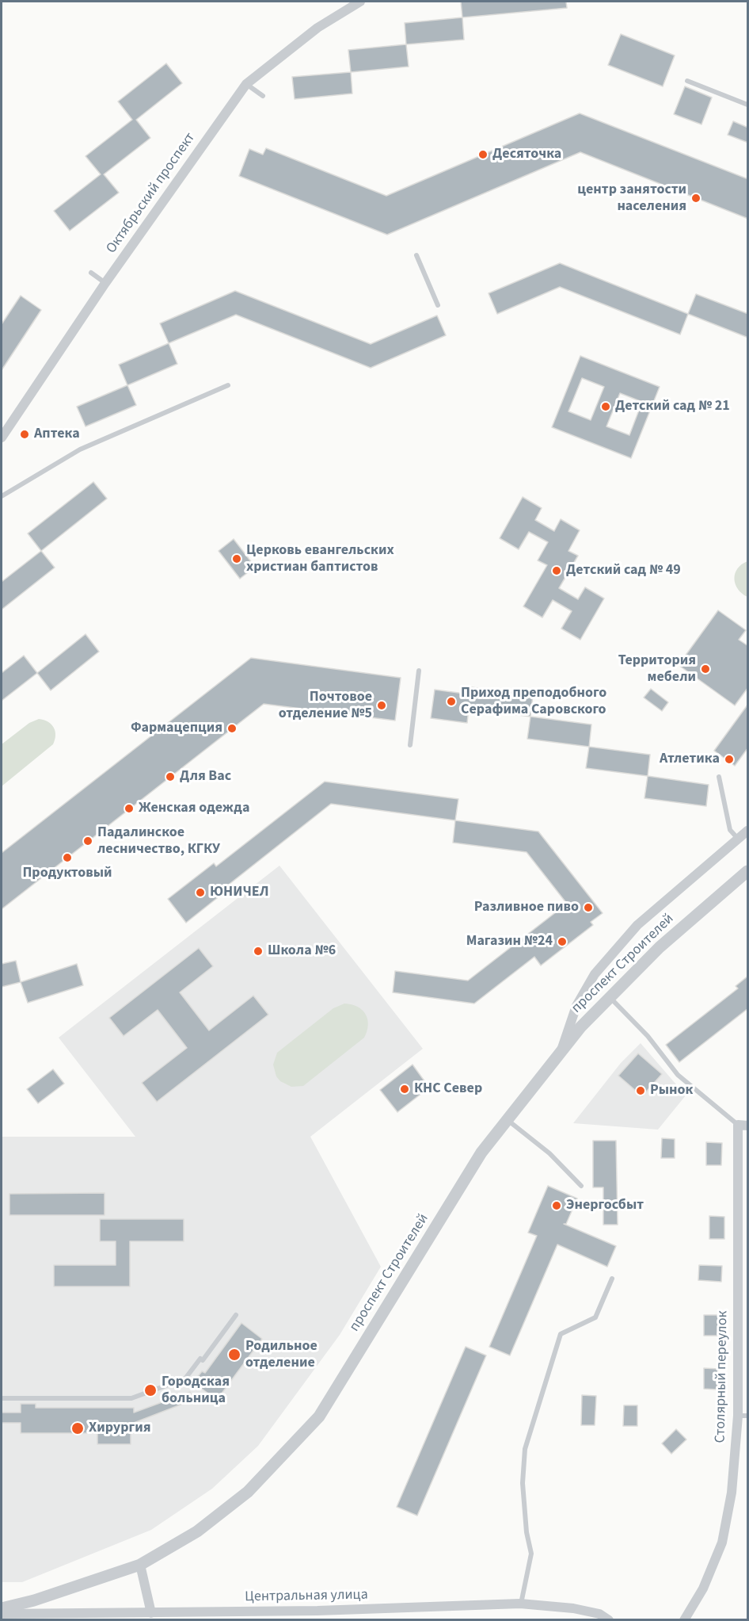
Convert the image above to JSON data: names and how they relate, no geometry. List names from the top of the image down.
{
  "streets": {
    "street": [
      "Октябрьский проспект",
      "проспект Строителей",
      "Столярный переулок",
      "Центральная улица"
    ]
  },
  "places": [
    "Десяточка",
    "центр занятости населения",
    "Детский сад № 21",
    "Аптека",
    "Церковь евангельских христиан баптистов",
    "Детский сад № 49",
    "Территория мебели",
    "Приход преподобного Серафима Саровского",
    "Почтовое отделение №5",
    "Фармацепция",
    "Атлетика",
    "Для Вас",
    "Женская одежда",
    "Падалинское лесничество, КГКУ",
    "Продуктовый",
    "ЮНИЧЕЛ",
    "Разливное пиво",
    "Магазин №24",
    "Школа №6",
    "КНС Север",
    "Рынок",
    "Энергосбыт",
    "Родильное отделение",
    "Городская больница",
    "Хирургия"
  ]
}
